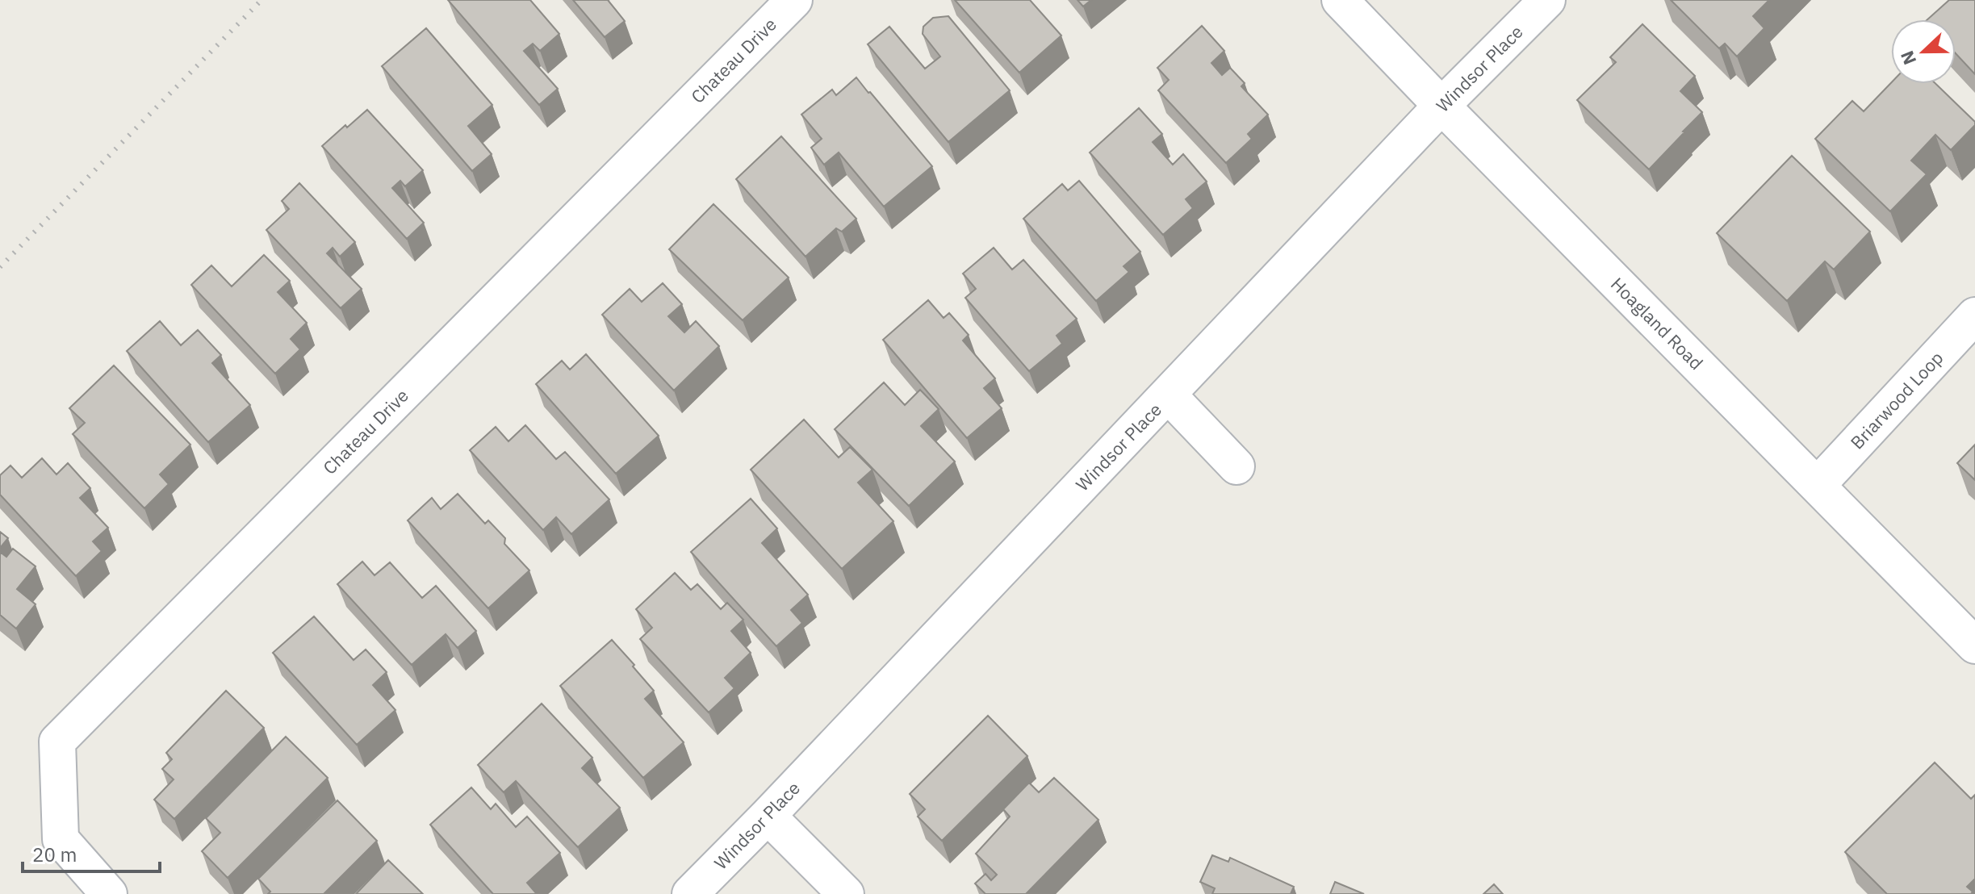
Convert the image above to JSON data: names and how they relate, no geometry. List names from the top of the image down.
{
  "streets": {
    "street": [
      "Chateau Drive",
      "Windsor Place",
      "Hoagland Road",
      "Briarwood Loop"
    ]
  },
  "crossings": [
    ["Windsor Place", "Hoagland Road"],
    ["Hoagland Road", "Briarwood Loop"]
  ],
  "scale_bar": "20 m",
  "north": "left"
}
